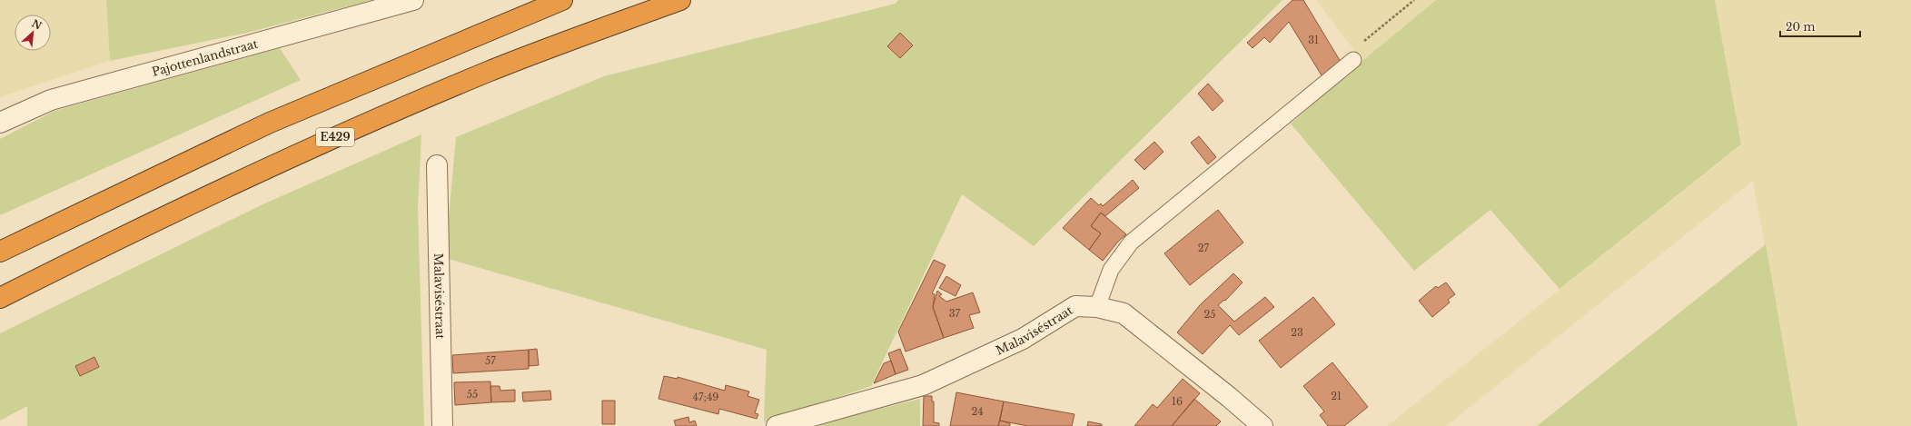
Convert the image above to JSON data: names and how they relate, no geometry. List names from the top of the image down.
{
  "streets": {
    "highway": ["E429"],
    "street": ["Pajottenlandstraat", "Malaviséstraat"]
  },
  "house_numbers": [
    "31",
    "27",
    "37",
    "25",
    "23",
    "57",
    "55",
    "21",
    "47;49",
    "16",
    "24"
  ],
  "scale_bar": "20 m",
  "north": "top right"
}
